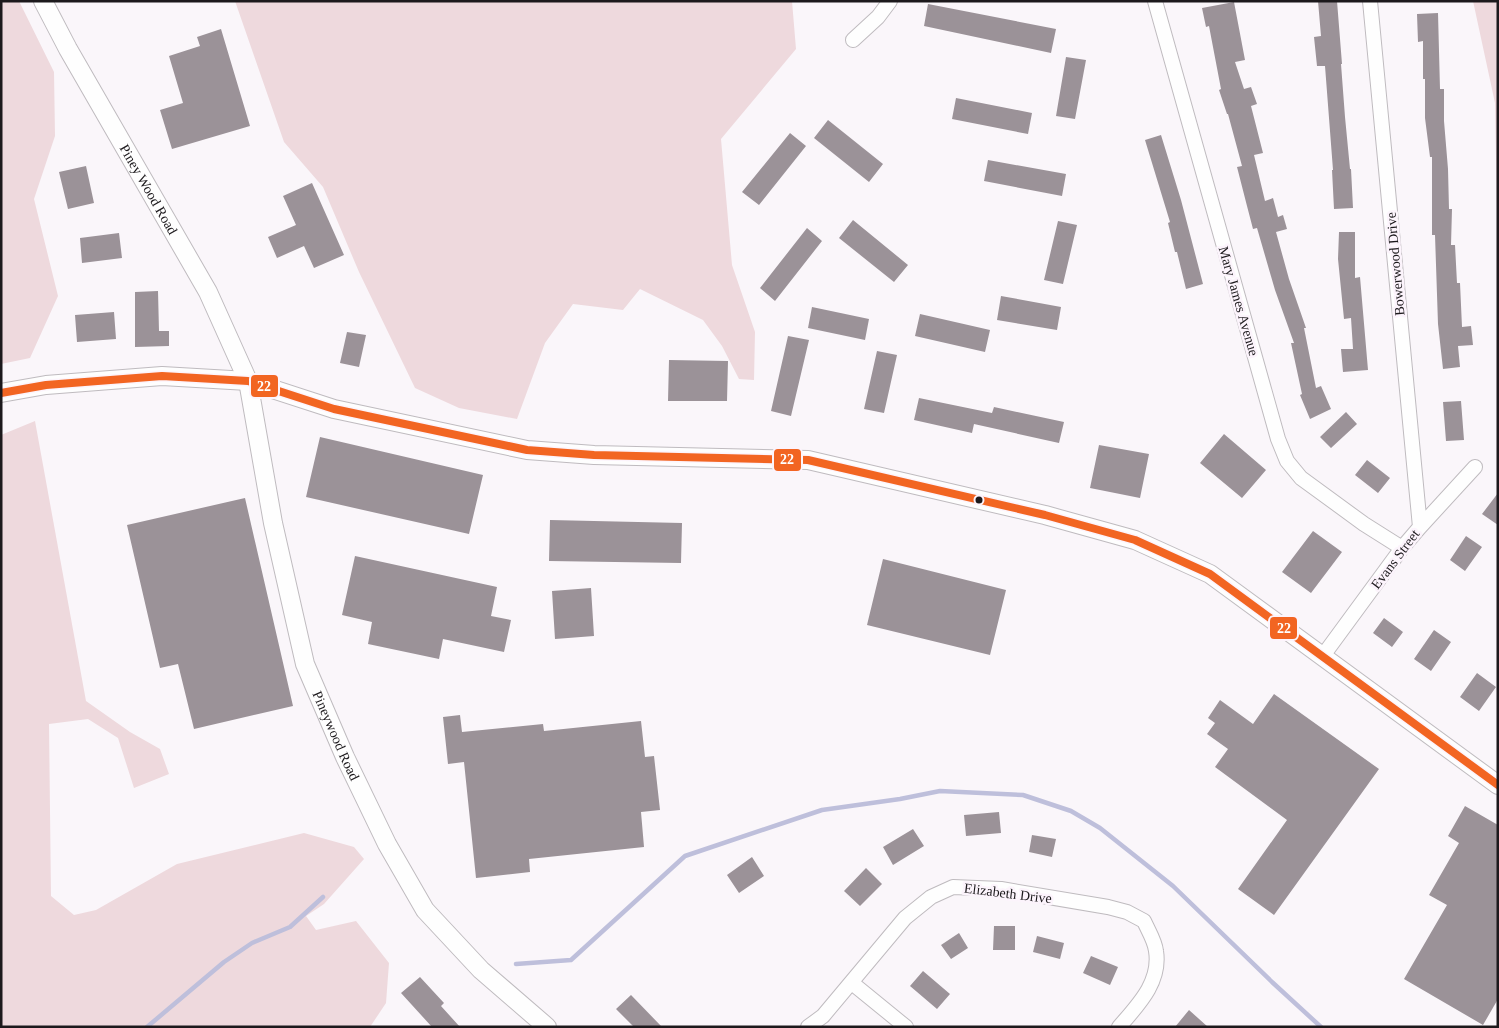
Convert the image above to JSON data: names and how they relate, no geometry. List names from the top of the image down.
{
  "streets": {
    "street": [
      "Piney Wood Road",
      "Bowerwood Drive",
      "Mary James Avenue",
      "Evans Street",
      "Pineywood Road",
      "Elizabeth Drive"
    ]
  },
  "crossings": [
    ["Piney Wood Road", "Pineywood Road"],
    ["Bowerwood Drive", "Evans Street"],
    ["Mary James Avenue", "Evans Street"]
  ],
  "lines": ["transit line 22"]
}
